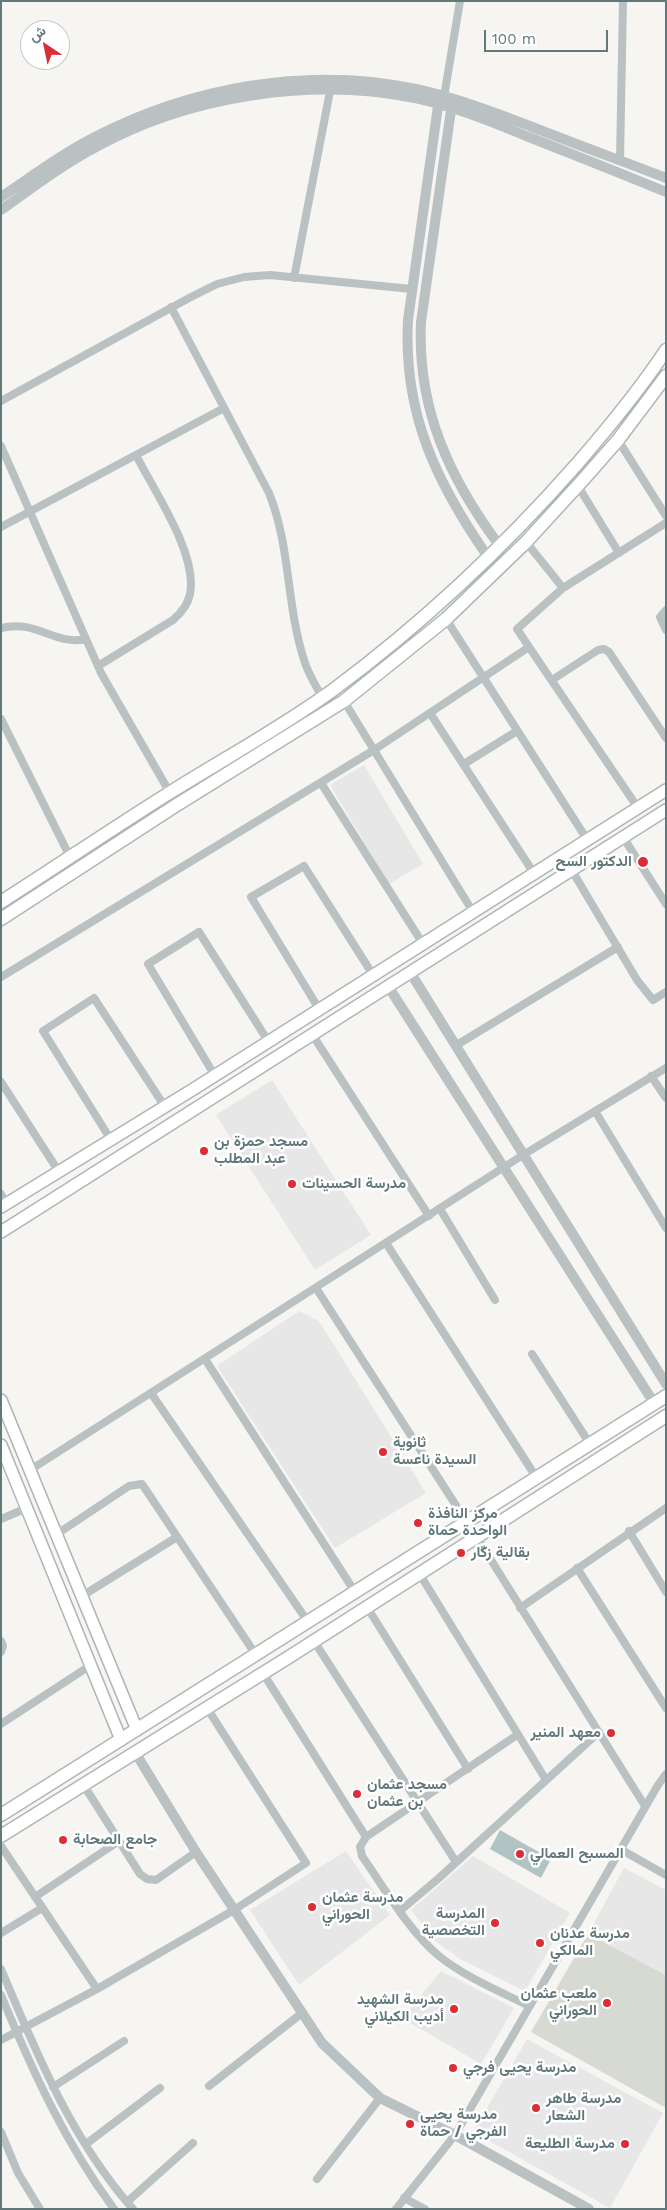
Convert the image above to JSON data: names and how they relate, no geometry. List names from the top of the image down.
{
  "places": [
    "الدكتور السح",
    "مسجد حمزة بن عبد المطلب",
    "مدرسة الحسينات",
    "ثانوية السيدة ناعسة",
    "مركز النافذة الواحدة حماة",
    "بقالية زكّار",
    "معهد المنير",
    "مسجد عثمان بن عثمان",
    "جامع الصحابة",
    "المسبح العمالي",
    "مدرسة عثمان الحوراني",
    "المدرسة التخصصية",
    "مدرسة عدنان المالكي",
    "ملعب عثمان الحوراني",
    "مدرسة الشهيد أديب الكيلاني",
    "مدرسة يحيى فرجي",
    "مدرسة طاهر الشعار",
    "مدرسة يحيى الفرجي / حماة",
    "مدرسة الطليعة"
  ],
  "scale_bar": "100 m",
  "north": "top left"
}
